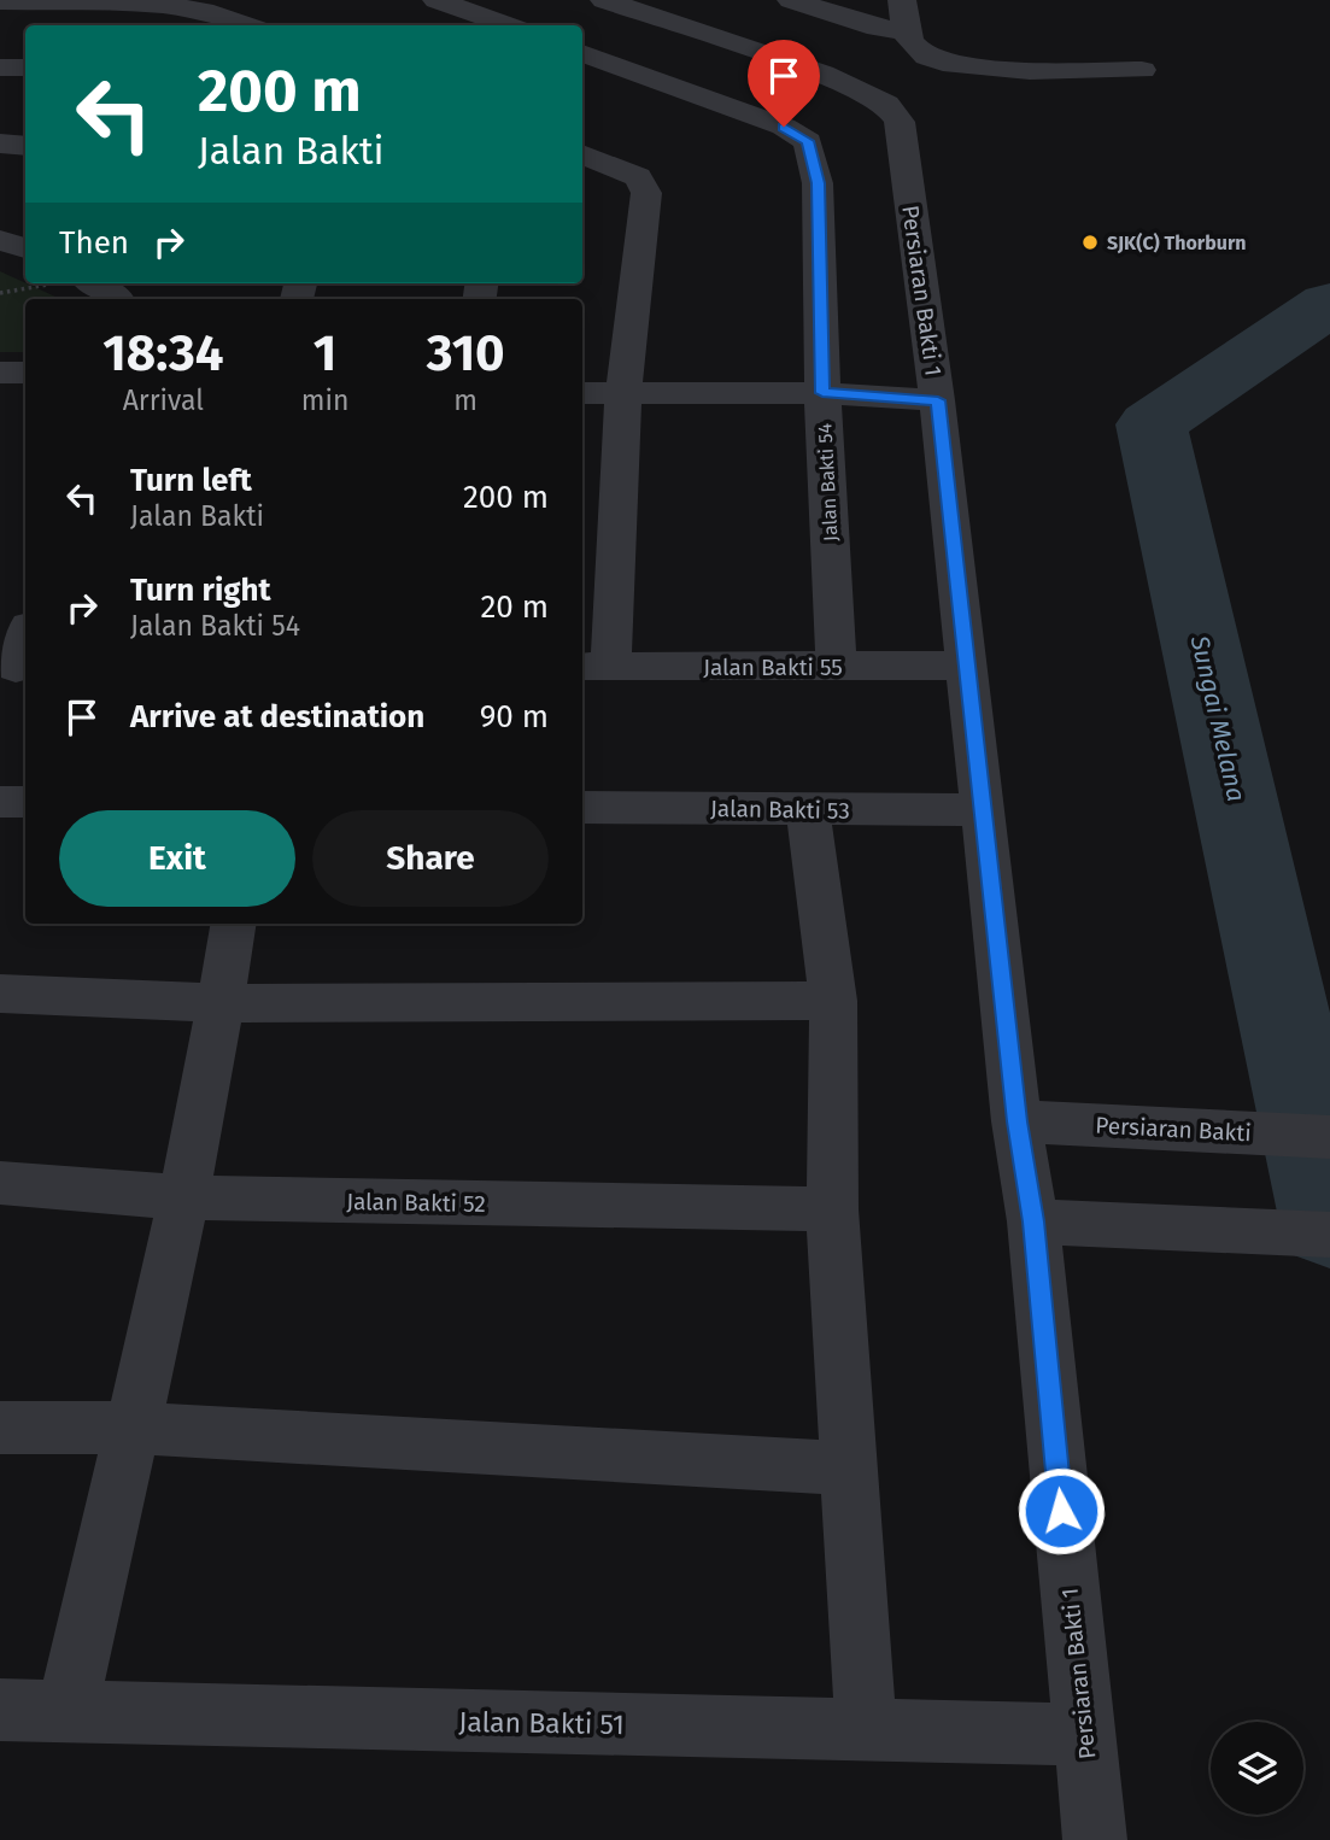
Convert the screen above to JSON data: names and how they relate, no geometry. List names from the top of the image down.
{
  "streets": {
    "street": [
      "Persiaran Bakti 1",
      "Jalan Bakti 54",
      "Jalan Bakti 55",
      "Jalan Bakti 53",
      "Persiaran Bakti",
      "Jalan Bakti 52",
      "Jalan Bakti 51"
    ]
  },
  "crossings": [
    ["Persiaran Bakti 1", "Jalan Bakti 55"],
    ["Persiaran Bakti 1", "Jalan Bakti 53"],
    ["Persiaran Bakti 1", "Persiaran Bakti"],
    ["Persiaran Bakti 1", "Jalan Bakti 51"],
    ["Jalan Bakti 54", "Jalan Bakti 55"]
  ],
  "water": ["Sungai Melana"],
  "places": ["SJK(C) Thorburn"],
  "page": {
    "turn": ["200 m", "Jalan Bakti"],
    "then": "Then",
    "eta": [
      "18:34",
      "Arrival",
      "1",
      "min",
      "310",
      "m"
    ],
    "list": [
      {
        "name": "Turn left",
        "note": "Jalan Bakti",
        "value": "200 m"
      },
      {
        "name": "Turn right",
        "note": "Jalan Bakti 54",
        "value": "20 m"
      },
      {
        "name": "Arrive at destination",
        "value": "90 m"
      }
    ],
    "buttons": ["Exit", "Share"]
  }
}
